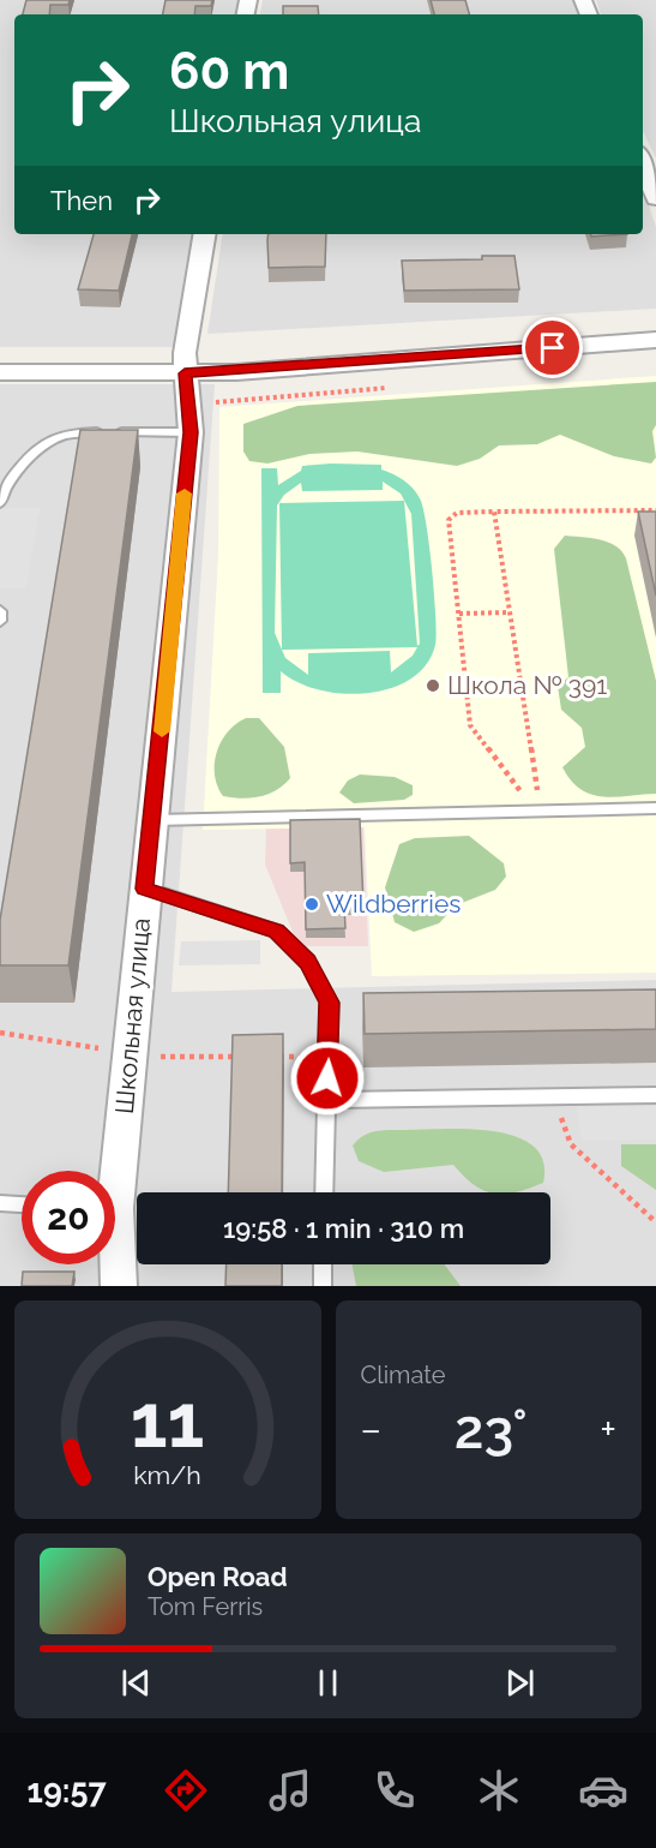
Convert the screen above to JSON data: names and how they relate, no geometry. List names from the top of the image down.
{
  "streets": {
    "street": ["Школьная улица"]
  },
  "places": ["Школа № 391", "Wildberries"],
  "page": {
    "turn": ["60 m", "Школьная улица"],
    "then": "Then",
    "limit": "20",
    "trip": "19:58 · 1 min · 310 m",
    "tile": "Climate",
    "heat": ["−", "23°", "+"],
    "song": ["Open Road", "Tom Ferris"],
    "tabs": "19:57",
    "gauge": ["11", "km/h"]
  }
}
